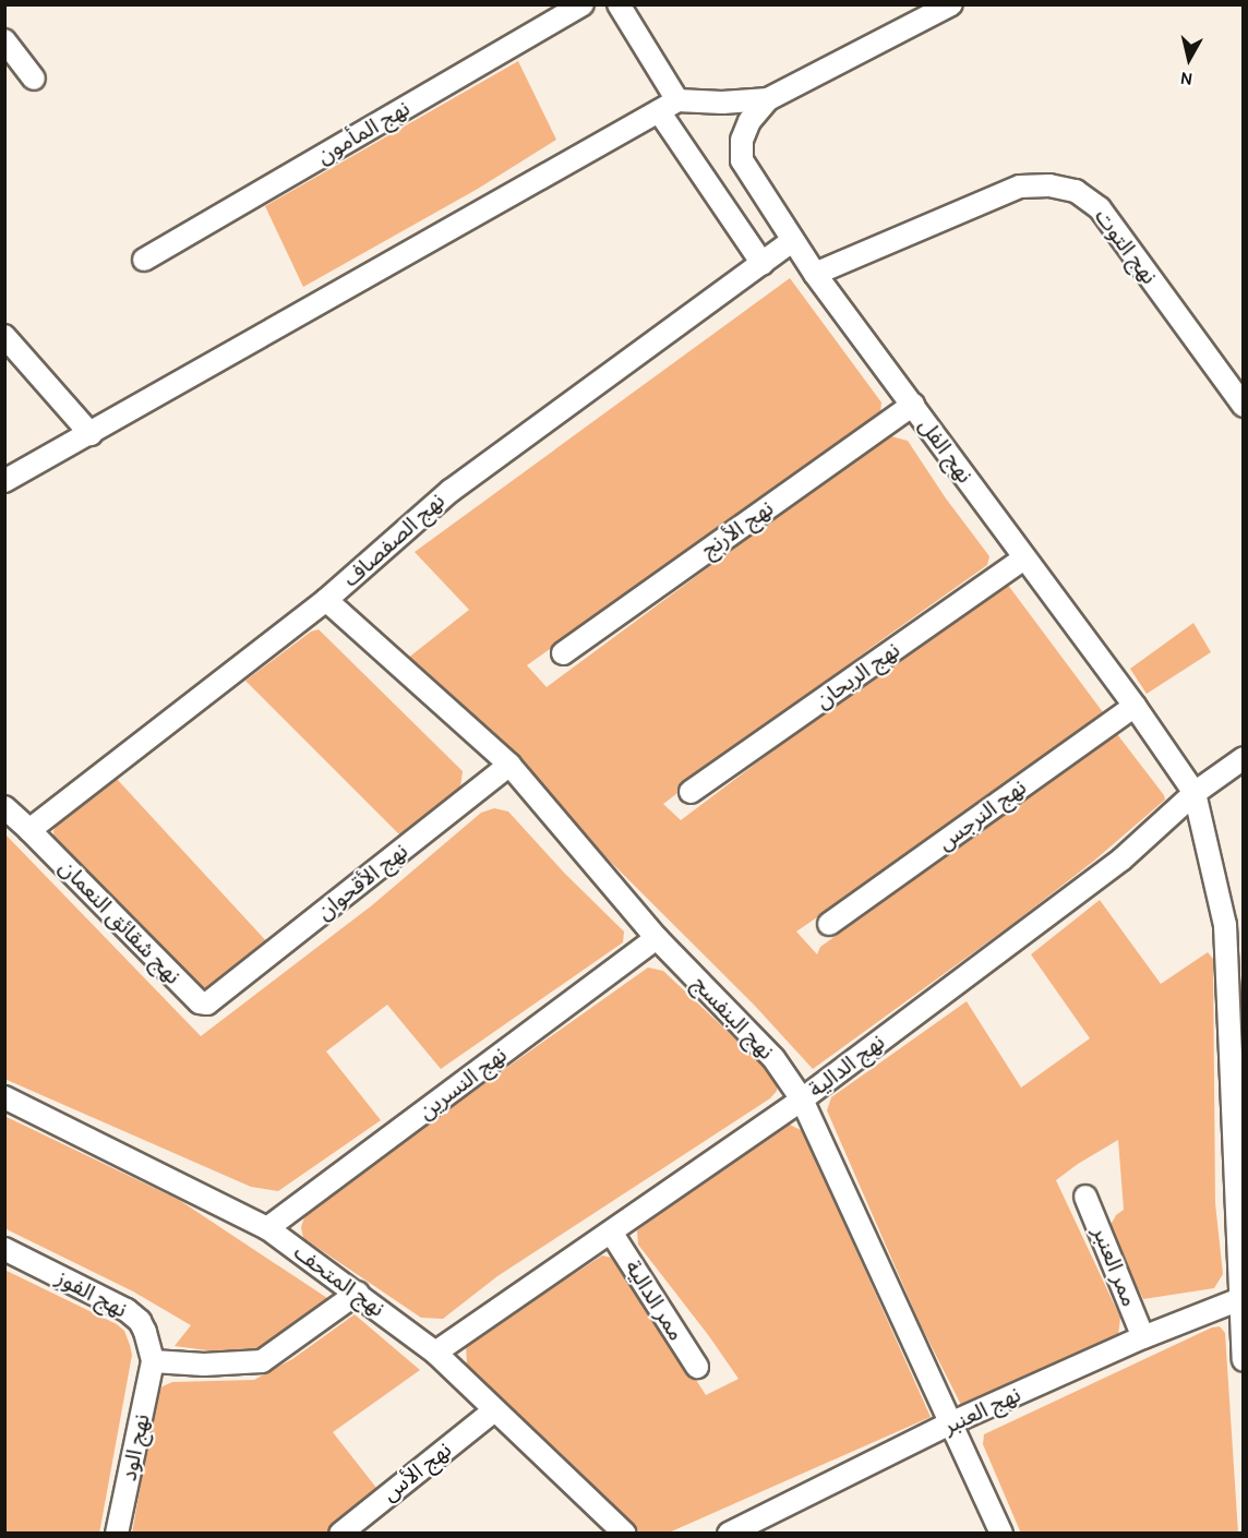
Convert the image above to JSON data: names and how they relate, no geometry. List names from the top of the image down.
{
  "streets": {
    "street": [
      "نهج المأمون",
      "نهج التوت",
      "نهج الفل",
      "نهج الأرنج",
      "نهج الصفصاف",
      "نهج الريحان",
      "نهج النرجس",
      "نهج الأقحوان",
      "نهج شقائق النعمان",
      "نهج البنفسج",
      "نهج الدالية",
      "نهج النسرين",
      "ممر العنبر",
      "نهج المتحف",
      "نهج الفوز",
      "ممر الدالية",
      "نهج العنبر",
      "نهج الود",
      "نهج الأس"
    ]
  },
  "crossings": [
    ["نهج التوت", "نهج الفل"],
    ["نهج الفل", "نهج الأرنج"],
    ["نهج الفل", "نهج الصفصاف"],
    ["نهج الفل", "نهج الريحان"],
    ["نهج الفل", "نهج النرجس"],
    ["نهج الفل", "نهج الدالية"],
    ["نهج الصفصاف", "نهج شقائق النعمان"],
    ["نهج الصفصاف", "نهج البنفسج"],
    ["نهج الأقحوان", "نهج شقائق النعمان"],
    ["نهج الأقحوان", "نهج البنفسج"],
    ["نهج البنفسج", "نهج الدالية"],
    ["نهج البنفسج", "نهج النسرين"],
    ["نهج البنفسج", "نهج العنبر"],
    ["نهج الدالية", "نهج المتحف"],
    ["نهج الدالية", "ممر الدالية"],
    ["نهج النسرين", "نهج المتحف"],
    ["ممر العنبر", "نهج العنبر"],
    ["نهج المتحف", "نهج الأس"],
    ["نهج الفوز", "نهج الود"]
  ],
  "north": "bottom"
}
